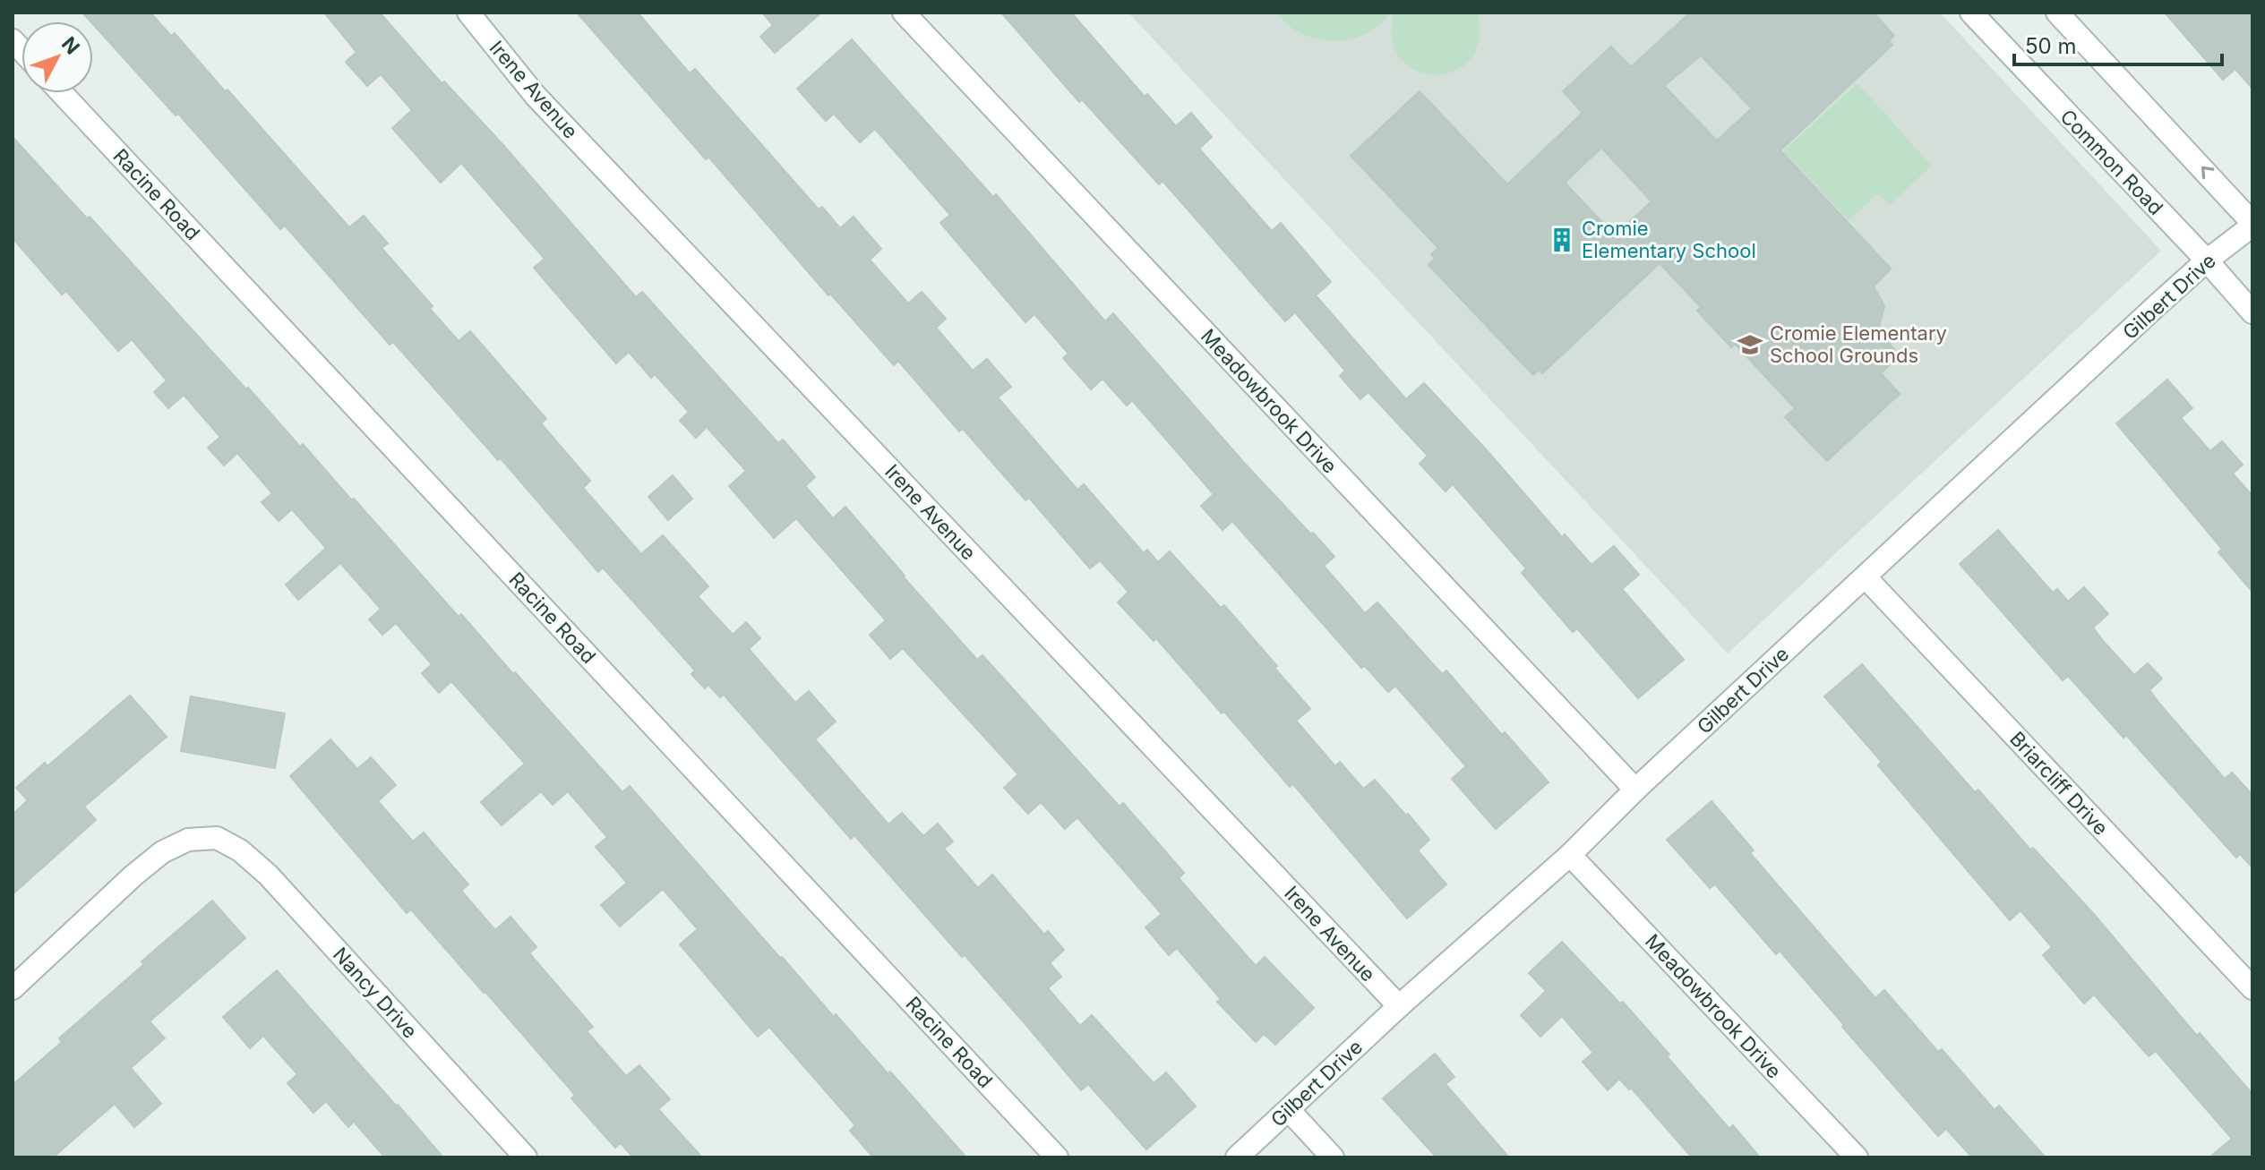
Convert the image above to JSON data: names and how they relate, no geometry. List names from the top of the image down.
{
  "streets": {
    "street": [
      "Irene Avenue",
      "Common Road",
      "Racine Road",
      "Gilbert Drive",
      "Meadowbrook Drive",
      "Briarcliff Drive",
      "Nancy Drive"
    ]
  },
  "crossings": [
    ["Irene Avenue", "Gilbert Drive"],
    ["Common Road", "Gilbert Drive"],
    ["Gilbert Drive", "Meadowbrook Drive"],
    ["Gilbert Drive", "Briarcliff Drive"]
  ],
  "places": {
    "building": ["Cromie Elementary School"],
    "school or university": ["Cromie Elementary School Grounds"]
  },
  "scale_bar": "50 m",
  "north": "top right"
}
